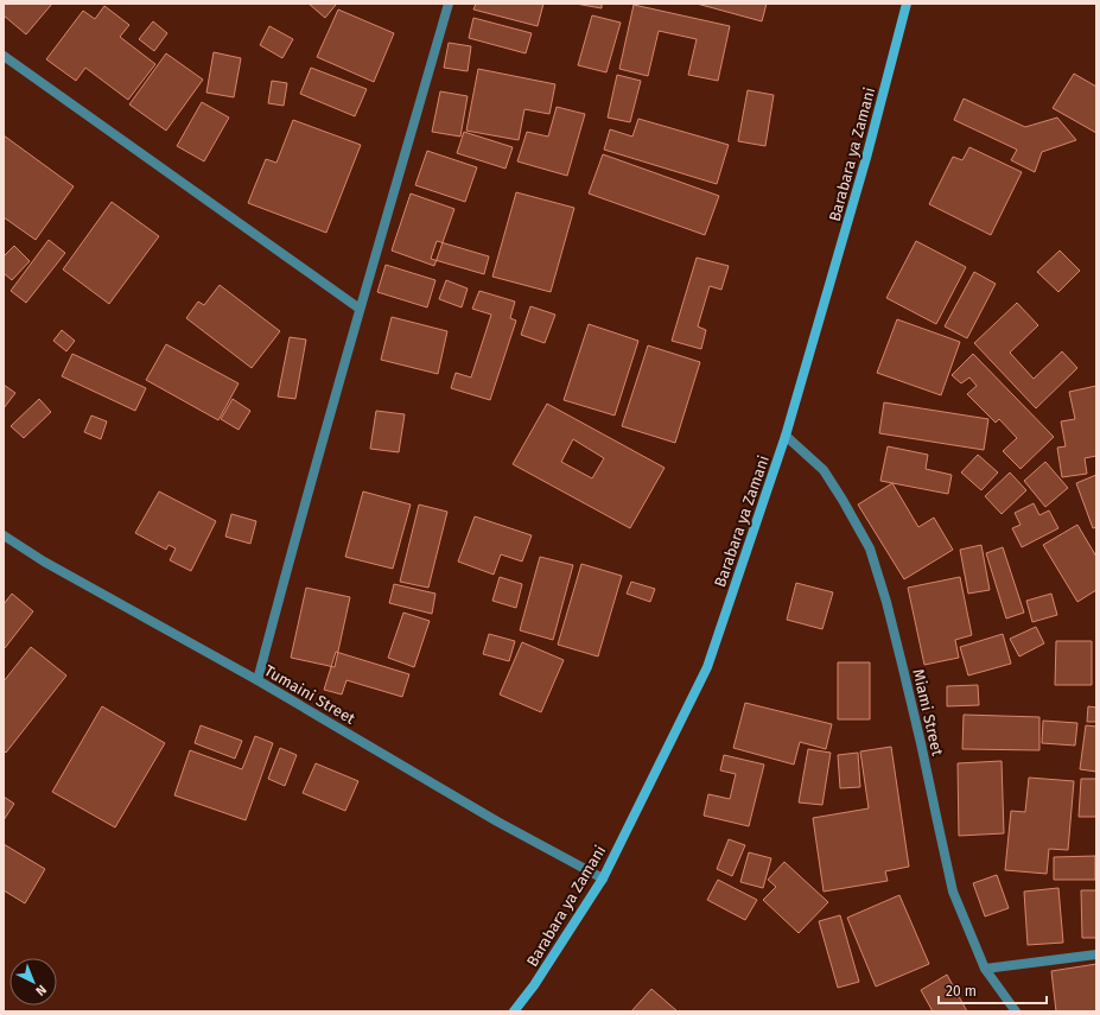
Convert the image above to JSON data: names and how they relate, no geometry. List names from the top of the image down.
{
  "streets": {
    "street": ["Barabara ya Zamani", "Tumaini Street", "Miami Street"]
  },
  "crossings": [
    ["Barabara ya Zamani", "Tumaini Street"],
    ["Barabara ya Zamani", "Miami Street"]
  ],
  "scale_bar": "20 m",
  "north": "bottom right"
}
